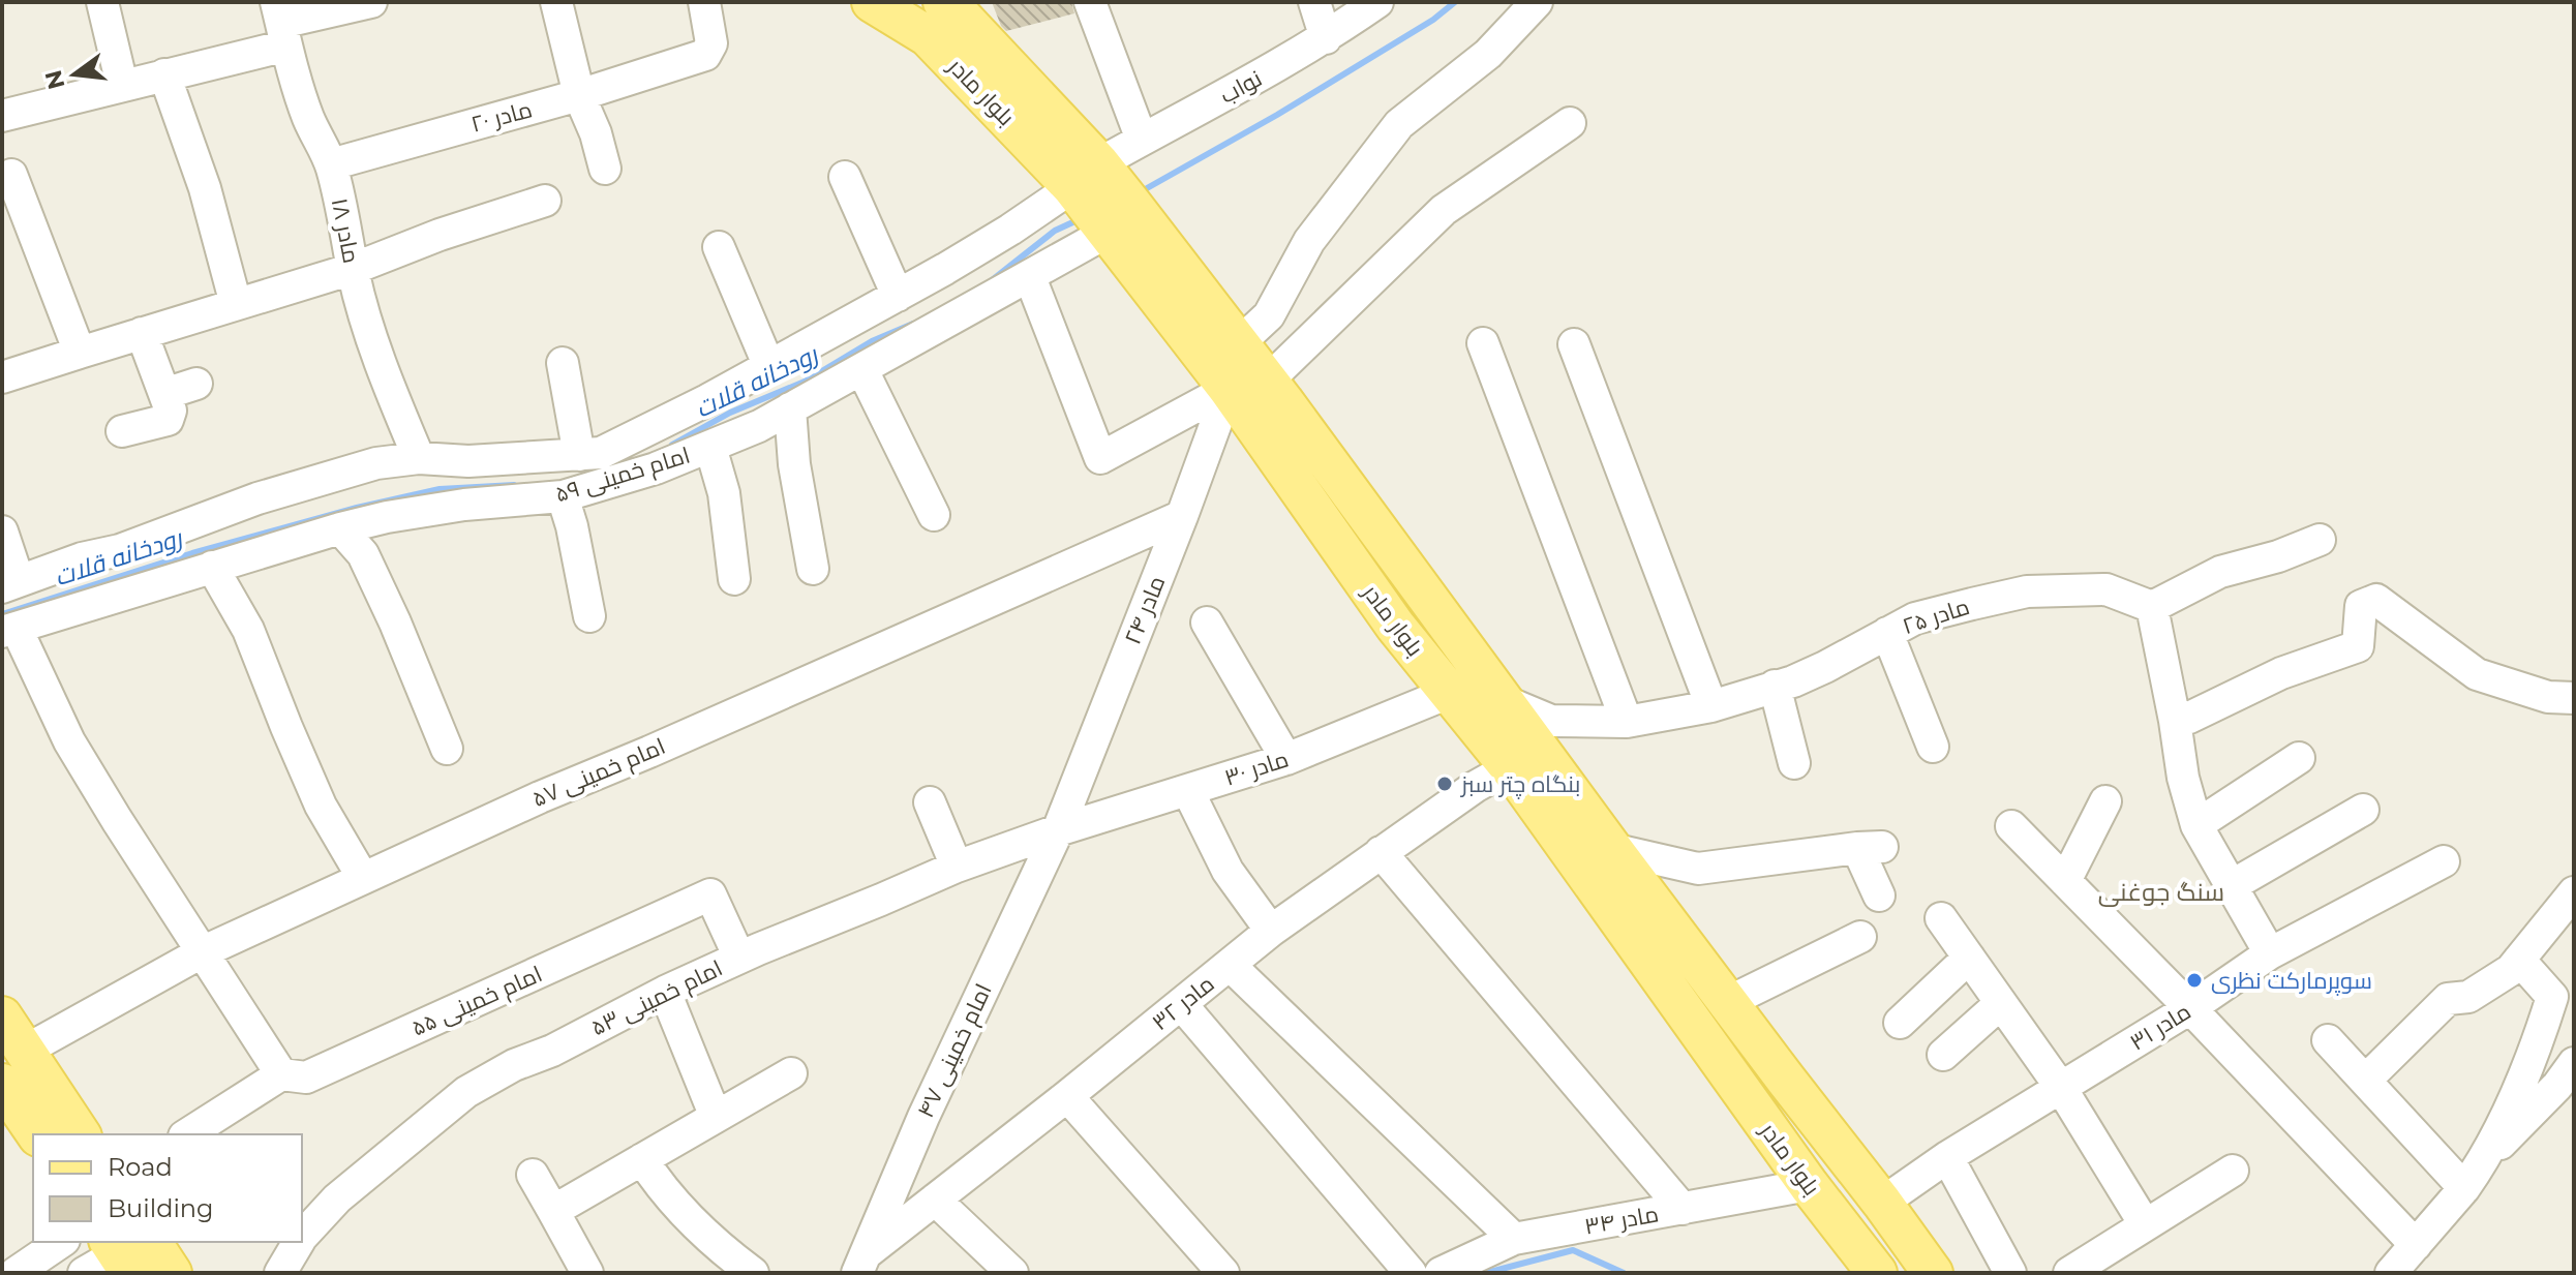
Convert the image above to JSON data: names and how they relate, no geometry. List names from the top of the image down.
{
  "streets": {
    "main road": ["بلوار مادر"],
    "street": [
      "نواب",
      "مادر ۲۰",
      "مادر ۱۸",
      "امام خمینی ۵۹",
      "مادر ۲۴",
      "مادر ۲۵",
      "مادر ۳۰",
      "امام خمینی ۵۷",
      "امام خمینی ۵۳",
      "امام خمینی ۵۵",
      "مادر ۳۲",
      "مادر ۳۱",
      "امام خمینی ۴۷",
      "مادر ۳۴"
    ]
  },
  "crossings": [
    ["نواب", "بلوار مادر"],
    ["نواب", "امام خمینی ۵۹"],
    ["بلوار مادر", "امام خمینی ۵۹"],
    ["بلوار مادر", "مادر ۲۴"],
    ["بلوار مادر", "مادر ۲۵"],
    ["بلوار مادر", "مادر ۳۰"],
    ["بلوار مادر", "مادر ۳۲"],
    ["بلوار مادر", "مادر ۳۱"],
    ["بلوار مادر", "مادر ۳۴"],
    ["مادر ۲۰", "مادر ۱۸"],
    ["مادر ۱۸", "امام خمینی ۵۹"],
    ["مادر ۲۴", "مادر ۳۰"],
    ["مادر ۲۴", "امام خمینی ۵۷"],
    ["مادر ۲۴", "امام خمینی ۵۳"],
    ["مادر ۲۴", "امام خمینی ۴۷"],
    ["مادر ۳۰", "امام خمینی ۵۳"],
    ["مادر ۳۰", "امام خمینی ۴۷"],
    ["امام خمینی ۵۳", "امام خمینی ۵۵"],
    ["امام خمینی ۵۳", "امام خمینی ۴۷"],
    ["مادر ۳۲", "امام خمینی ۴۷"]
  ],
  "districts": ["سنگ جوغنی"],
  "water": ["رودخانه قلات"],
  "places": ["بنگاه چتر سبز", "سوپرمارکت نظری"],
  "legend": ["Road", "Building"],
  "north": "left"
}
